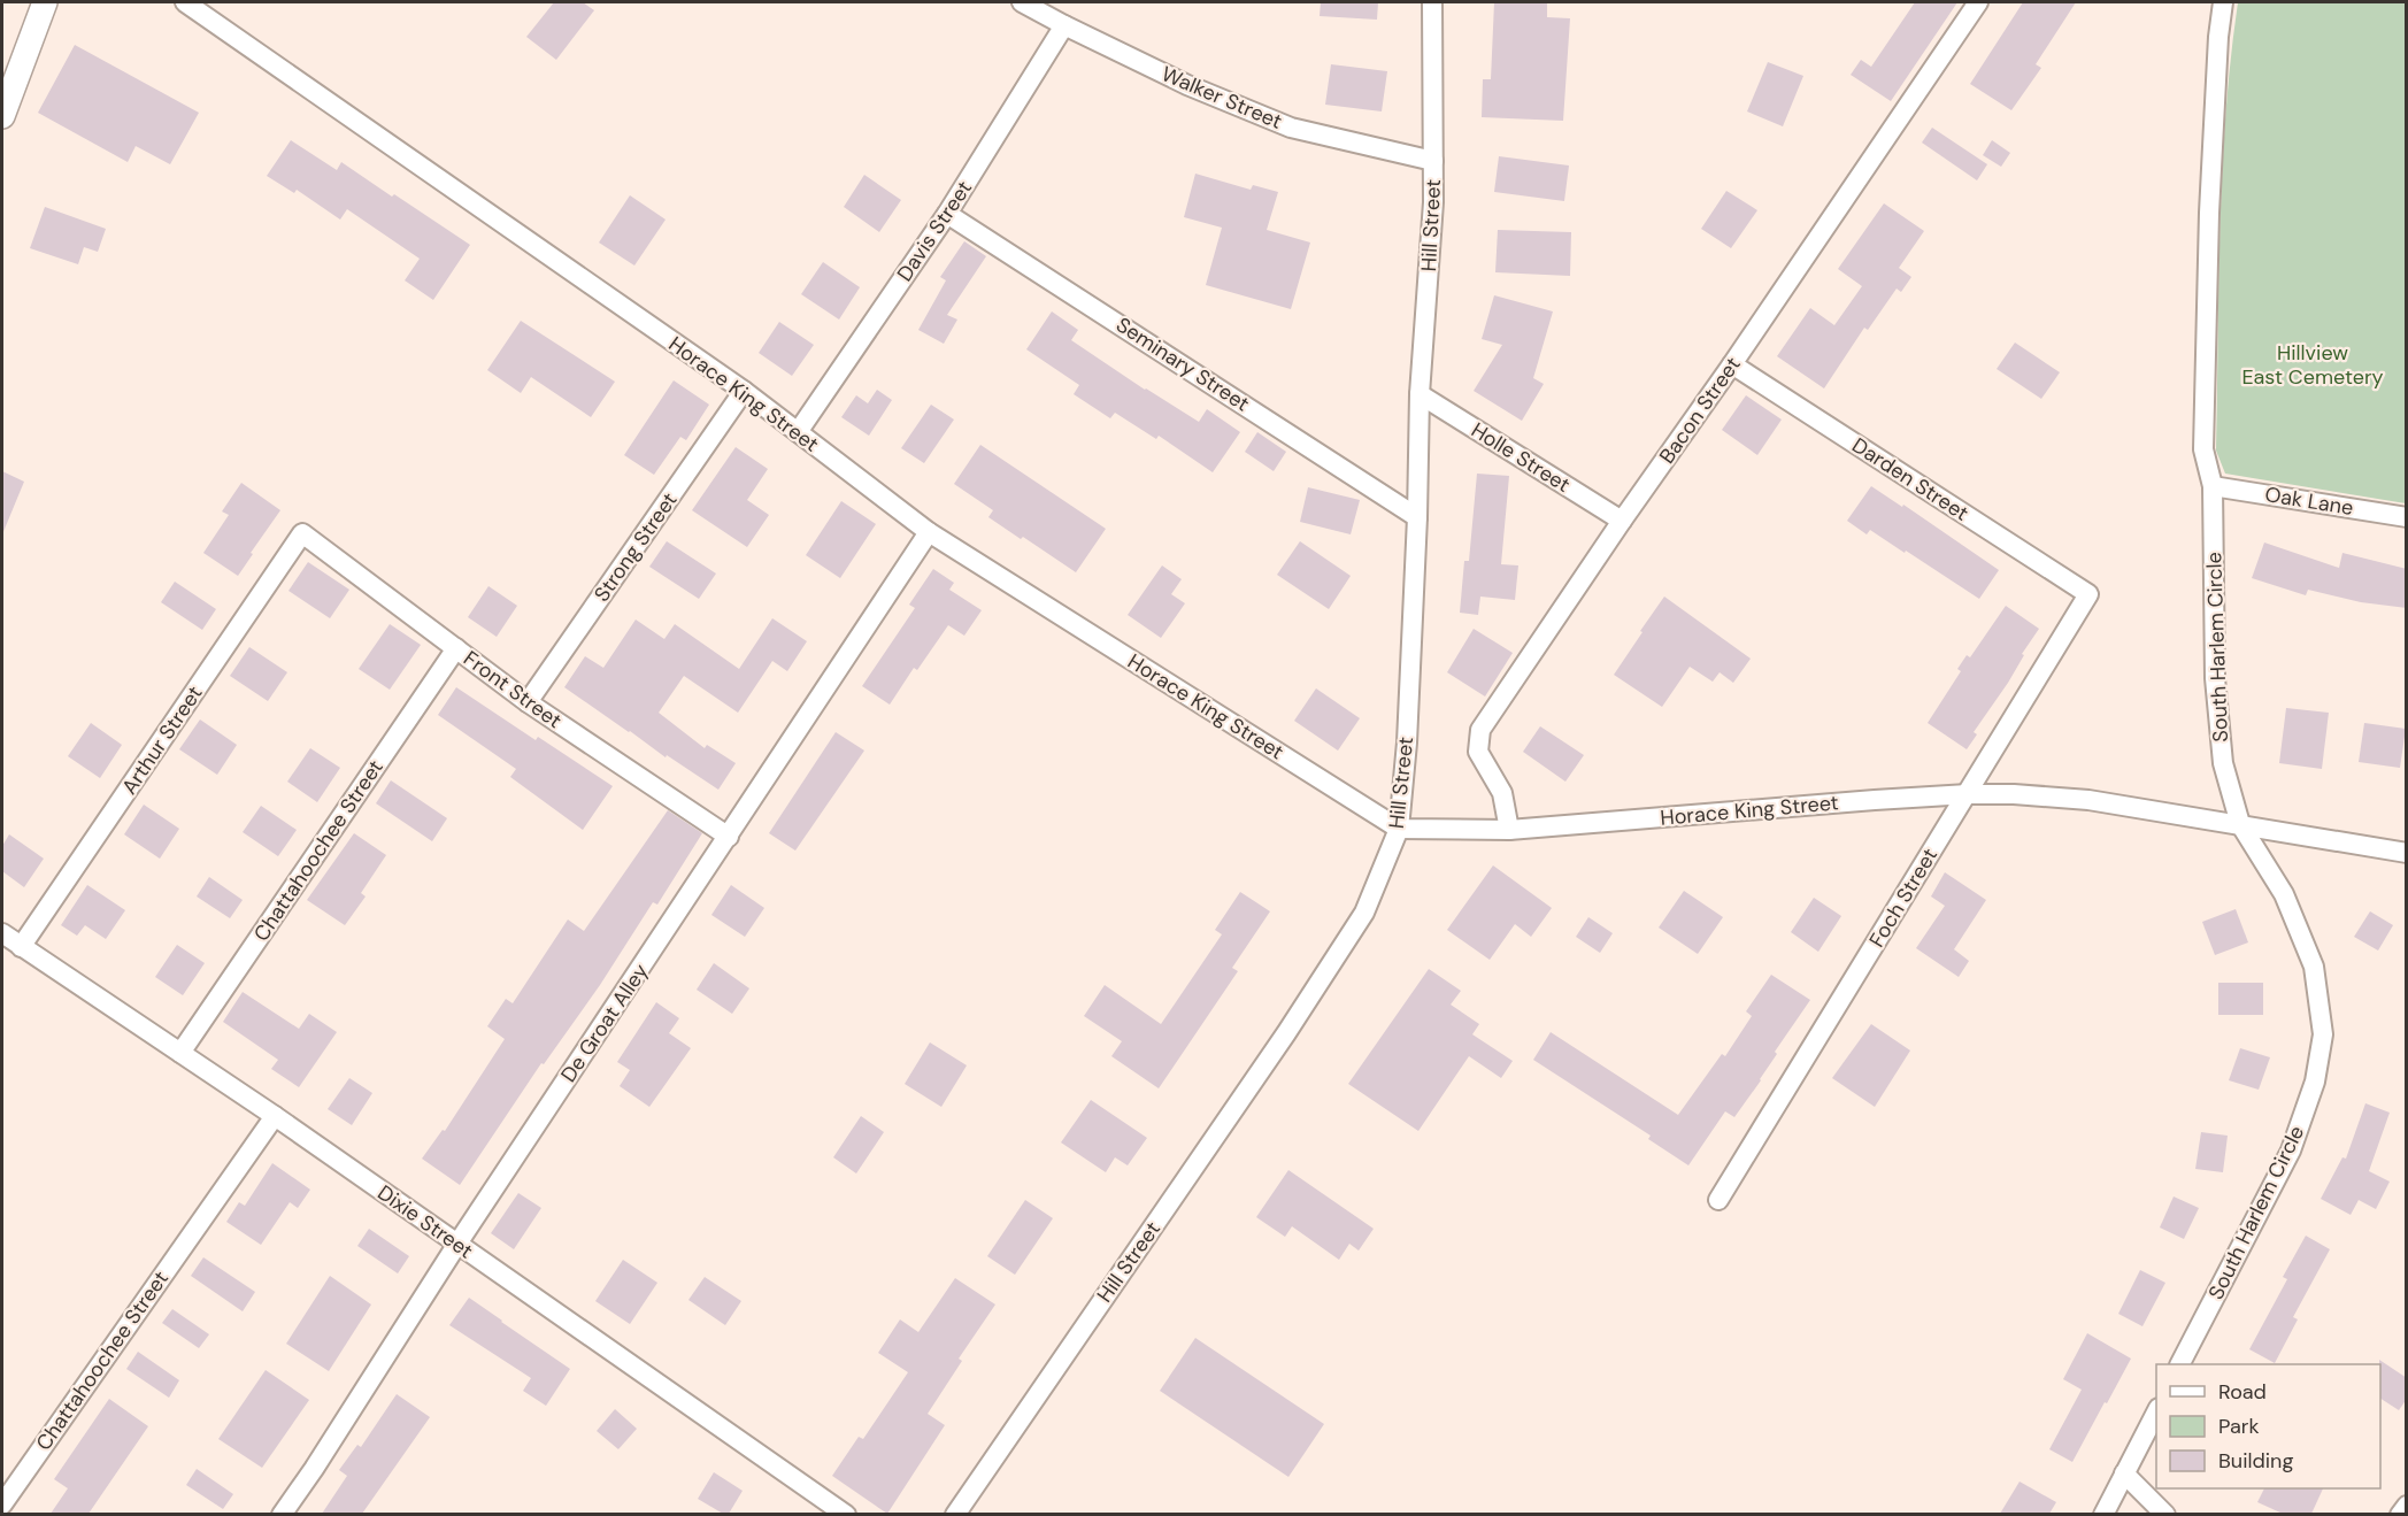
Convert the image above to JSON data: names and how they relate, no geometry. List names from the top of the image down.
{
  "streets": {
    "street": [
      "Walker Street",
      "Hill Street",
      "Davis Street",
      "Seminary Street",
      "Horace King Street",
      "Bacon Street",
      "Holle Street",
      "Darden Street",
      "Oak Lane",
      "Strong Street",
      "South Harlem Circle",
      "Front Street",
      "Arthur Street",
      "Chattahoochee Street",
      "Foch Street",
      "De Groat Alley",
      "Dixie Street"
    ]
  },
  "crossings": [
    ["Walker Street", "Hill Street"],
    ["Walker Street", "Davis Street"],
    ["Hill Street", "Seminary Street"],
    ["Hill Street", "Horace King Street"],
    ["Hill Street", "Holle Street"],
    ["Davis Street", "Seminary Street"],
    ["Davis Street", "Horace King Street"],
    ["Horace King Street", "Bacon Street"],
    ["Horace King Street", "Strong Street"],
    ["Horace King Street", "South Harlem Circle"],
    ["Horace King Street", "Foch Street"],
    ["Horace King Street", "De Groat Alley"],
    ["Bacon Street", "Holle Street"],
    ["Bacon Street", "Darden Street"],
    ["Darden Street", "Foch Street"],
    ["Oak Lane", "South Harlem Circle"],
    ["Strong Street", "Front Street"],
    ["Front Street", "Arthur Street"],
    ["Front Street", "Chattahoochee Street"],
    ["Front Street", "De Groat Alley"],
    ["Arthur Street", "Dixie Street"],
    ["Chattahoochee Street", "Dixie Street"],
    ["De Groat Alley", "Dixie Street"]
  ],
  "parks": ["Hillview East Cemetery"],
  "legend": ["Road", "Park", "Building"]
}
